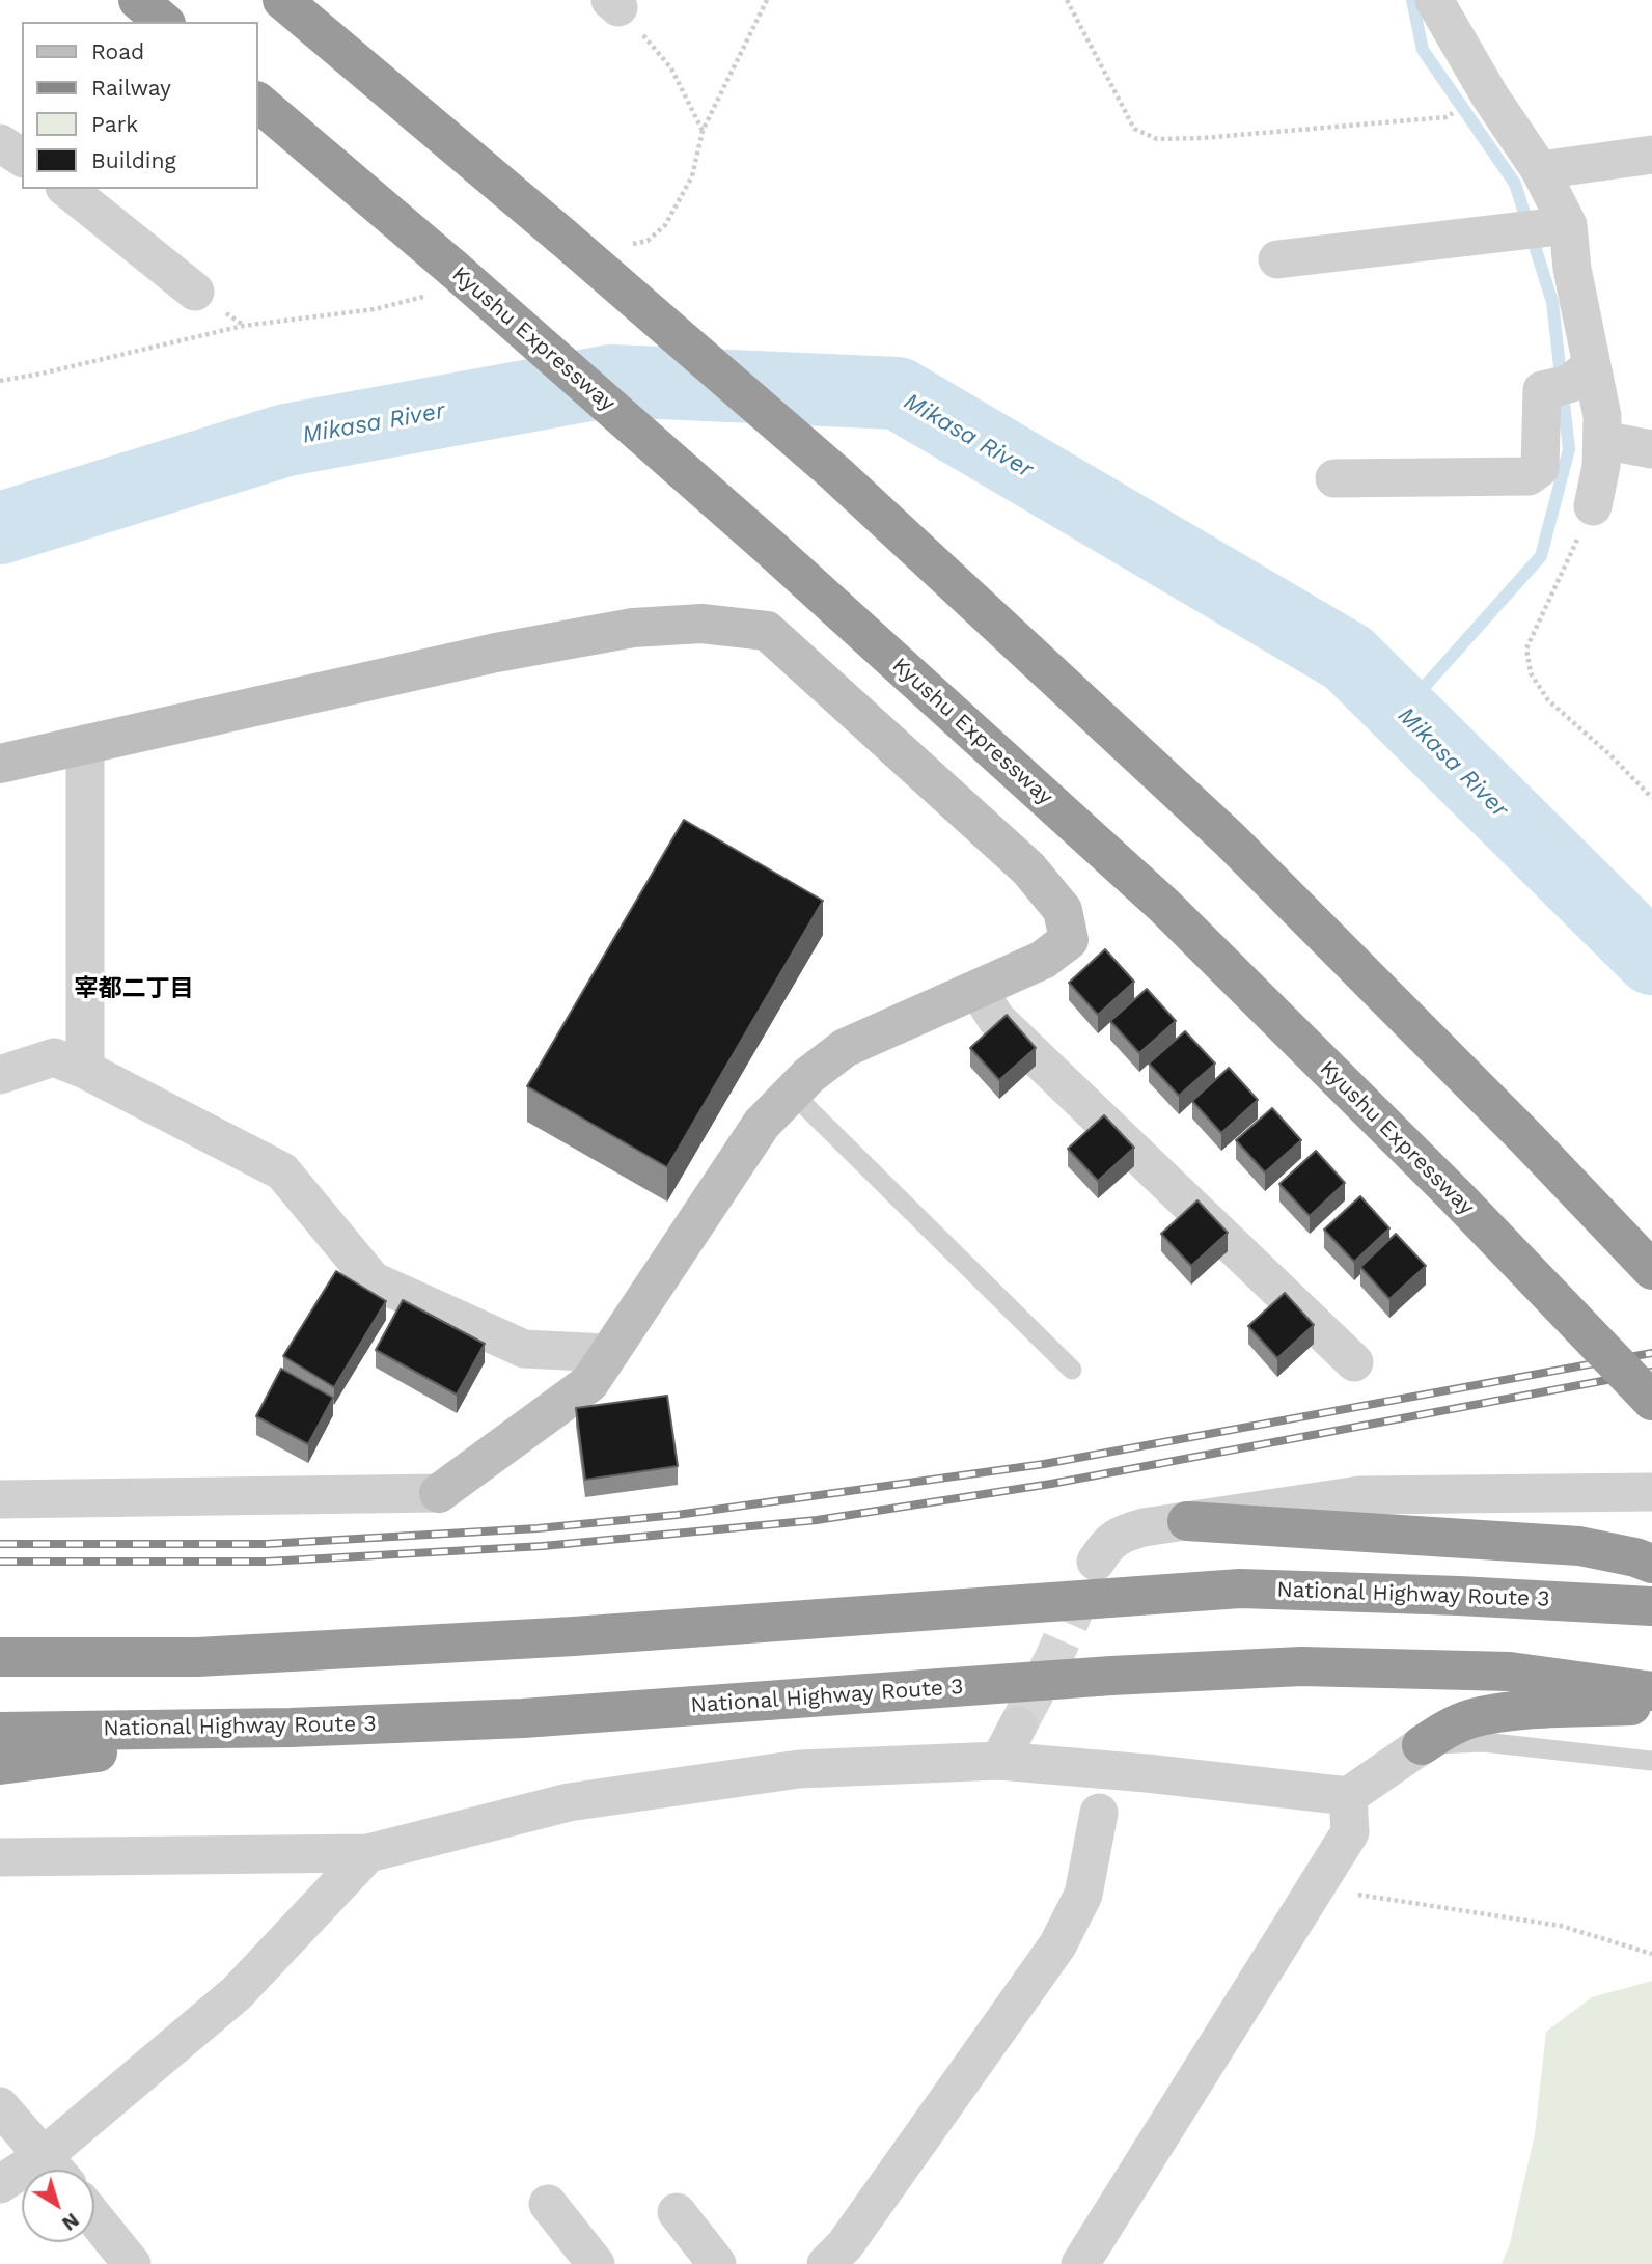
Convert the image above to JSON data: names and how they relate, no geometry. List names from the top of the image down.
{
  "streets": {
    "highway": ["Kyushu Expressway", "National Highway Route 3"]
  },
  "districts": ["宰都二丁目"],
  "water": ["Mikasa River"],
  "legend": [
    "Road",
    "Railway",
    "Park",
    "Building"
  ],
  "north": "bottom right"
}
